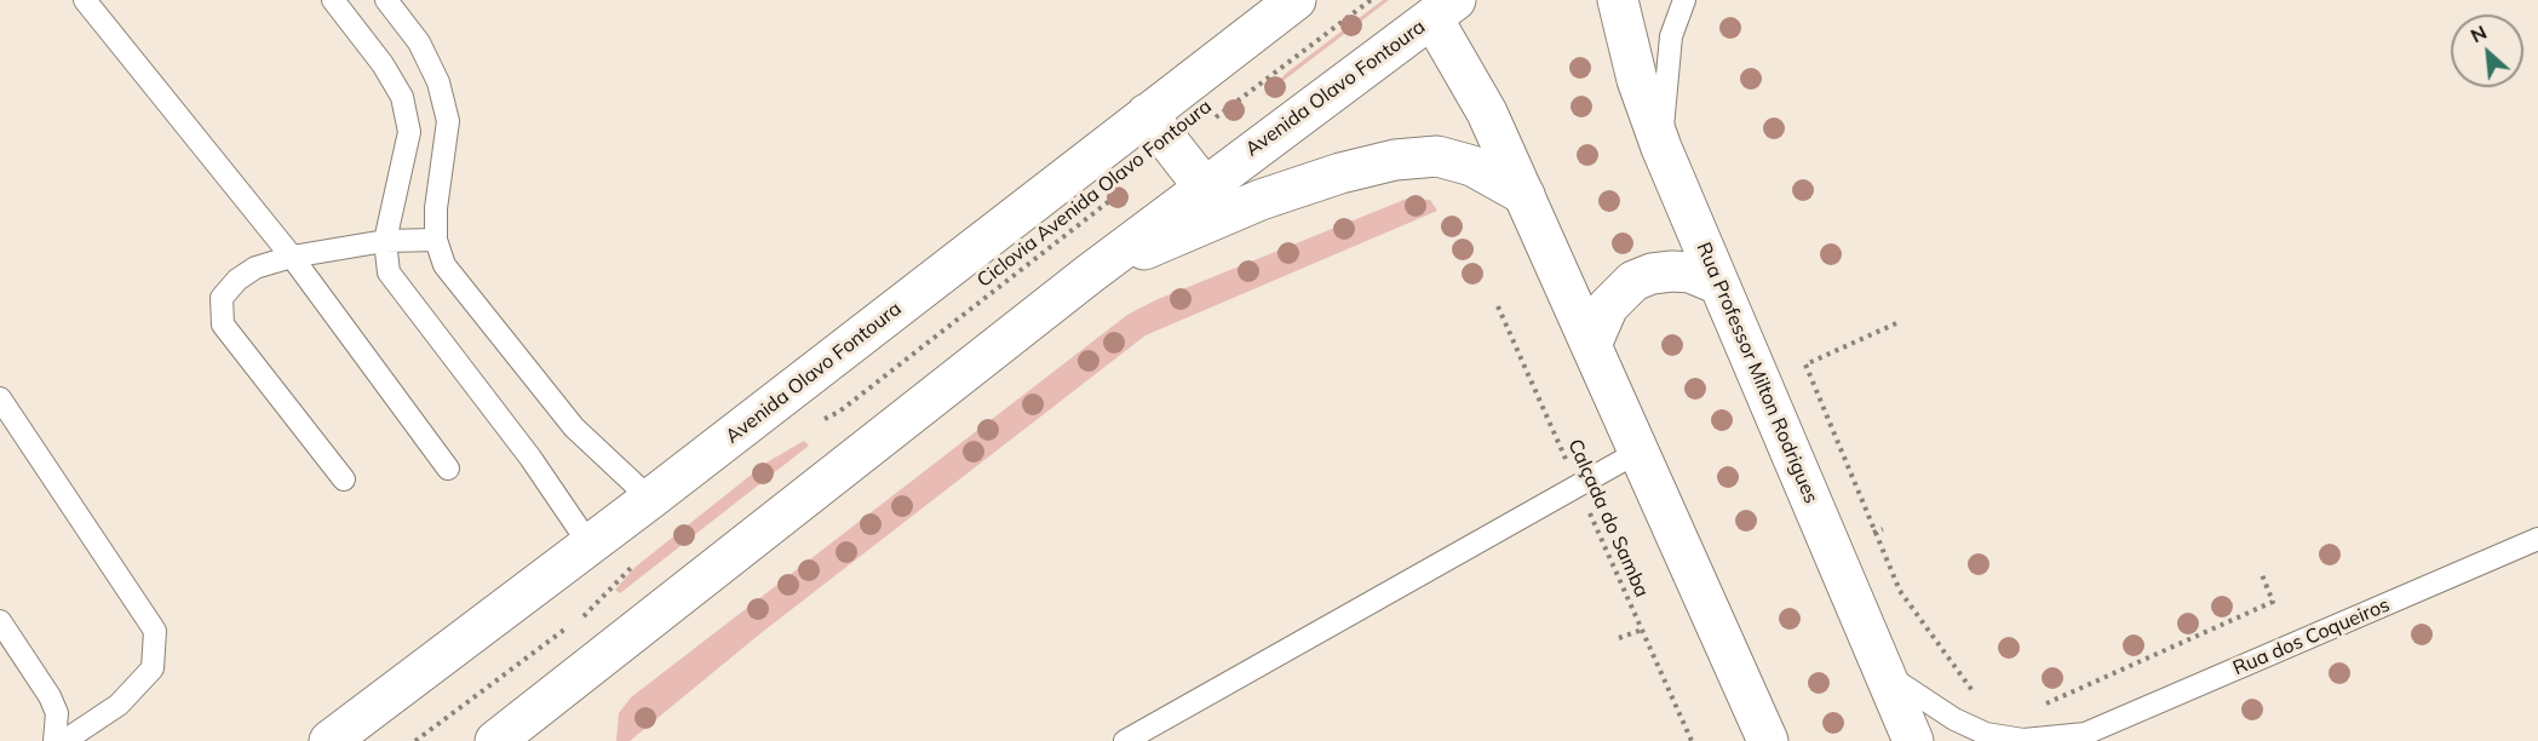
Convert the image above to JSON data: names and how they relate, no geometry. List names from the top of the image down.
{
  "streets": {
    "main road": ["Avenida Olavo Fontoura", "Rua Professor Milton Rodrigues"],
    "lane": ["Rua dos Coqueiros"],
    "path": ["Ciclovia Avenida Olavo Fontoura", "Calçada do Samba"]
  },
  "crossings": [
    ["Rua Professor Milton Rodrigues", "Rua dos Coqueiros"]
  ],
  "north": "top left"
}
